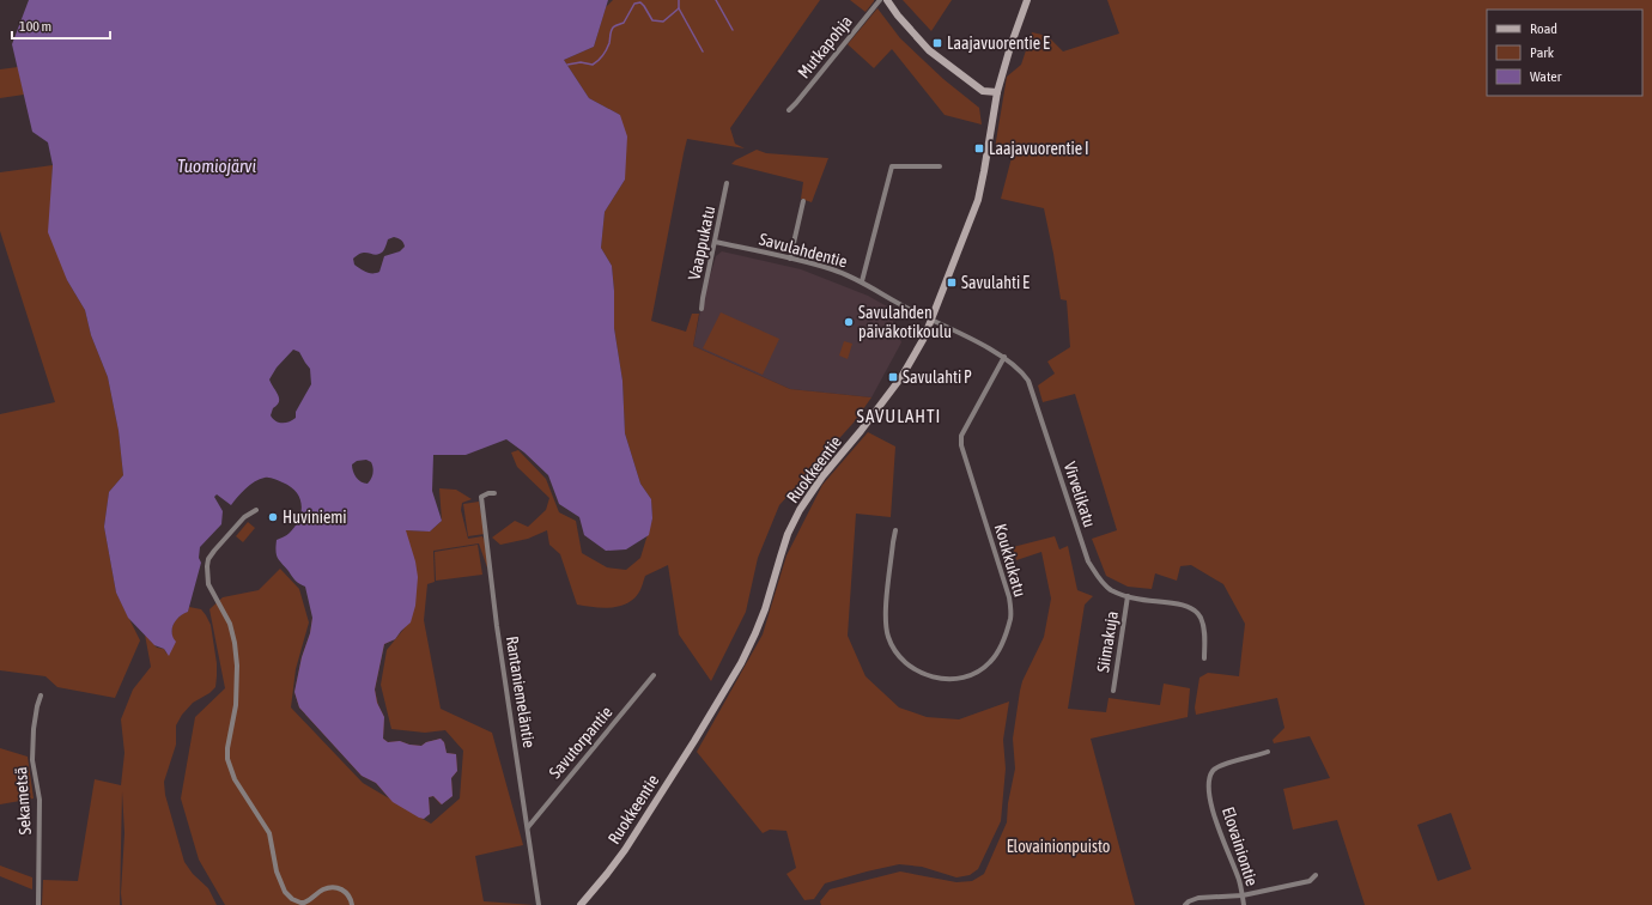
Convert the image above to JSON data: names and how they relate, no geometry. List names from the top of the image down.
{
  "streets": {
    "street": [
      "Mutkapohja",
      "Vaappukatu",
      "Savulahdentie",
      "Ruokkeentie",
      "Virvelikatu",
      "Koukkukatu",
      "Siimakuja",
      "Rantaniemeläntie",
      "Savutorpantie",
      "Sekametsä",
      "Elovainiontie"
    ]
  },
  "crossings": [
    ["Vaappukatu", "Savulahdentie"],
    ["Savulahdentie", "Ruokkeentie"],
    ["Savulahdentie", "Virvelikatu"],
    ["Ruokkeentie", "Virvelikatu"],
    ["Virvelikatu", "Koukkukatu"],
    ["Virvelikatu", "Siimakuja"],
    ["Rantaniemeläntie", "Savutorpantie"]
  ],
  "districts": ["SAVULAHTI"],
  "water": ["Tuomiojärvi"],
  "parks": ["Elovainionpuisto"],
  "places": {
    "transit": [
      "Laajavuorentie E",
      "Laajavuorentie I",
      "Savulahti E",
      "Savulahti P"
    ],
    "other": ["Savulahden päiväkotikoulu", "Huviniemi"]
  },
  "legend": ["Road", "Park", "Water"],
  "scale_bar": "100 m"
}
